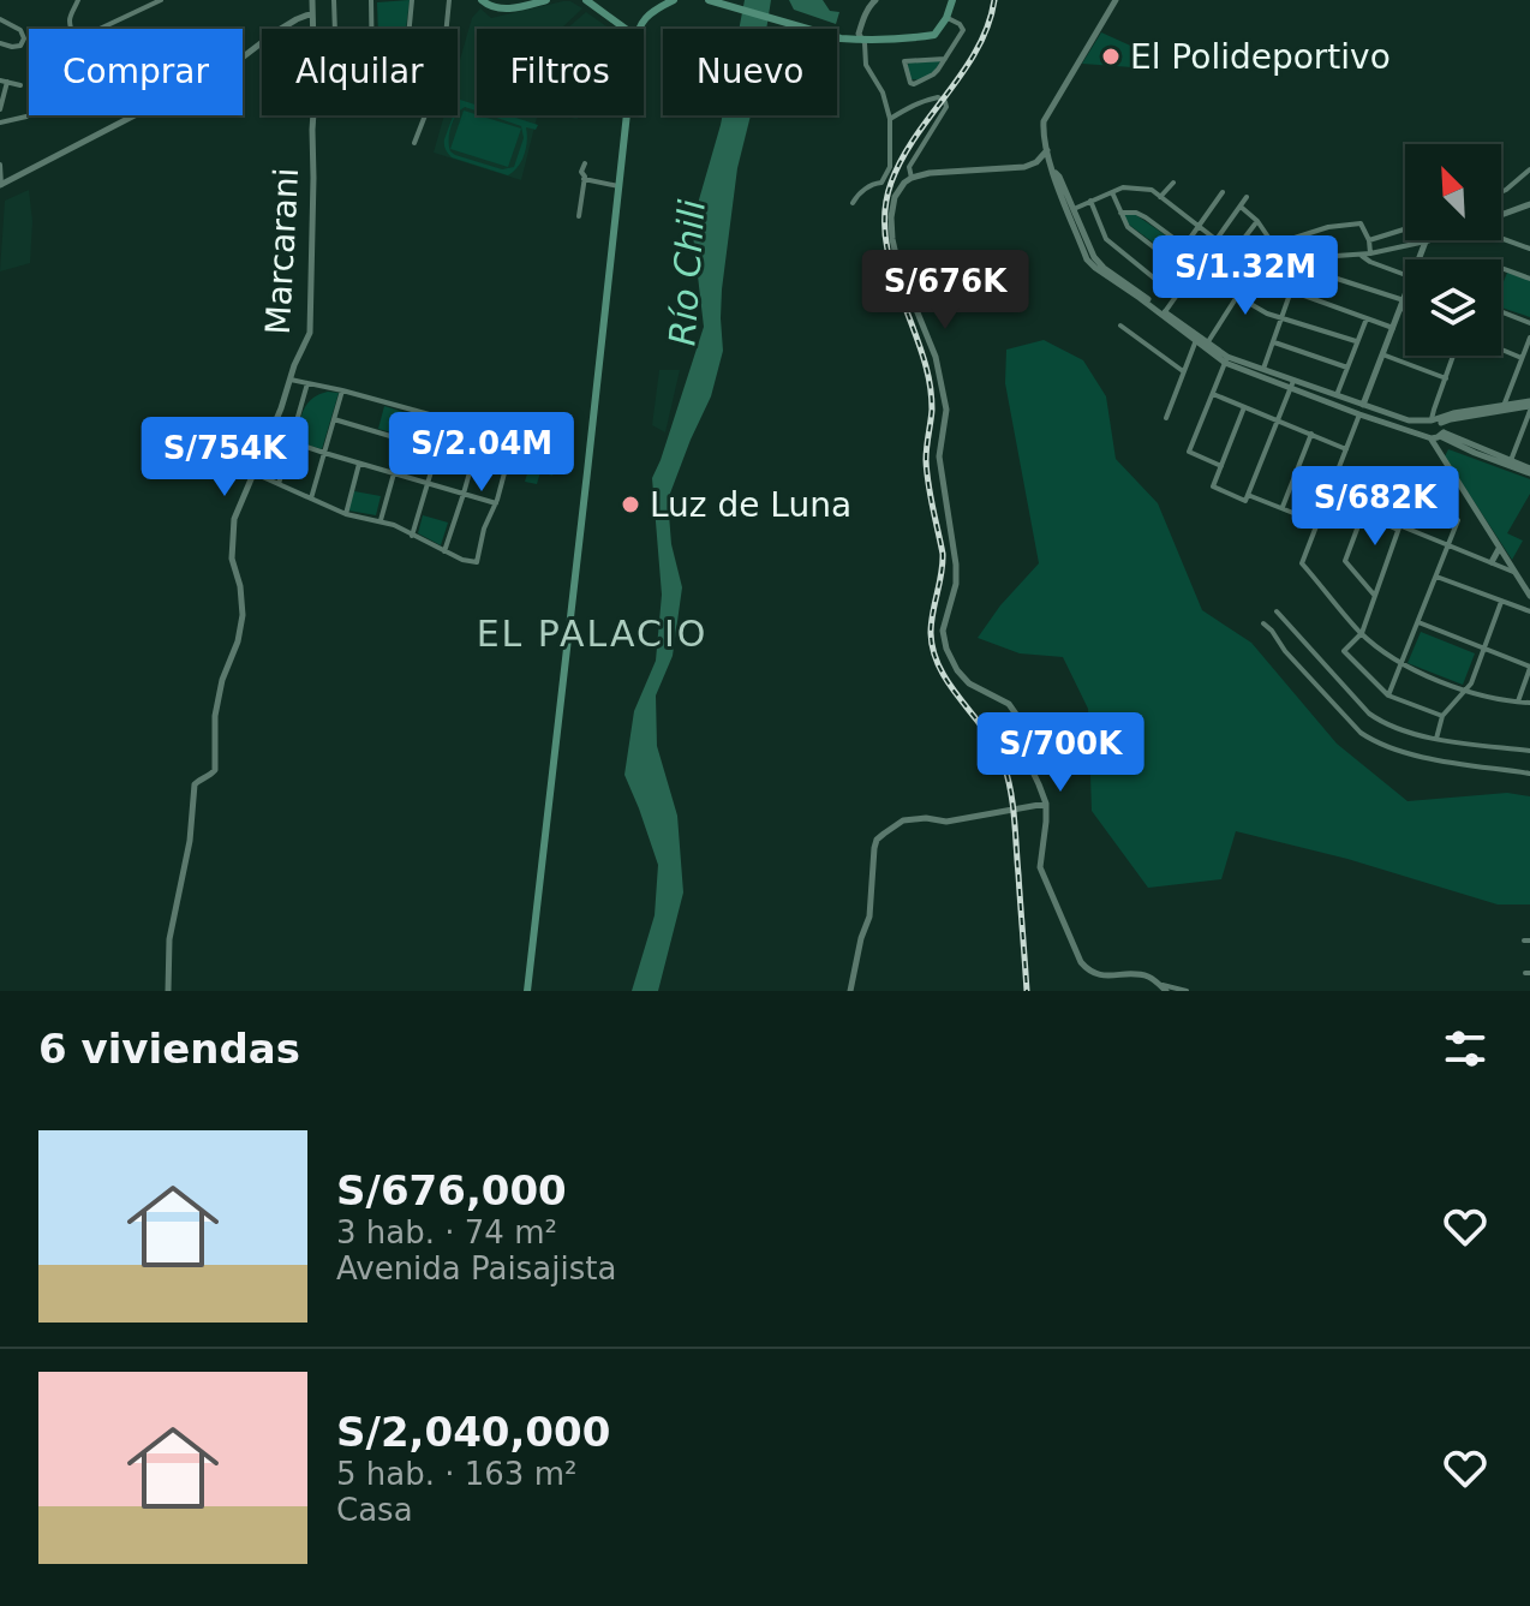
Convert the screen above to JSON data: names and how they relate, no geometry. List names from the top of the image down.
{
  "streets": {
    "main road": ["Marcarani"]
  },
  "districts": ["EL PALACIO"],
  "water": ["Río Chili"],
  "places": ["El Polideportivo", "Luz de Luna"],
  "north": "top left",
  "page": {
    "chip": [
      "Comprar",
      "Alquilar",
      "Filtros",
      "Nuevo"
    ],
    "price": [
      "S/1.32M",
      "S/676K",
      "S/2.04M",
      "S/754K",
      "S/682K",
      "S/700K"
    ],
    "heading": "6 viviendas",
    "list": [
      {
        "name": "S/676,000",
        "note": "3 hab. · 74 m² · Avenida Paisajista"
      },
      {
        "name": "S/2,040,000",
        "note": "5 hab. · 163 m² · Casa"
      }
    ]
  }
}
